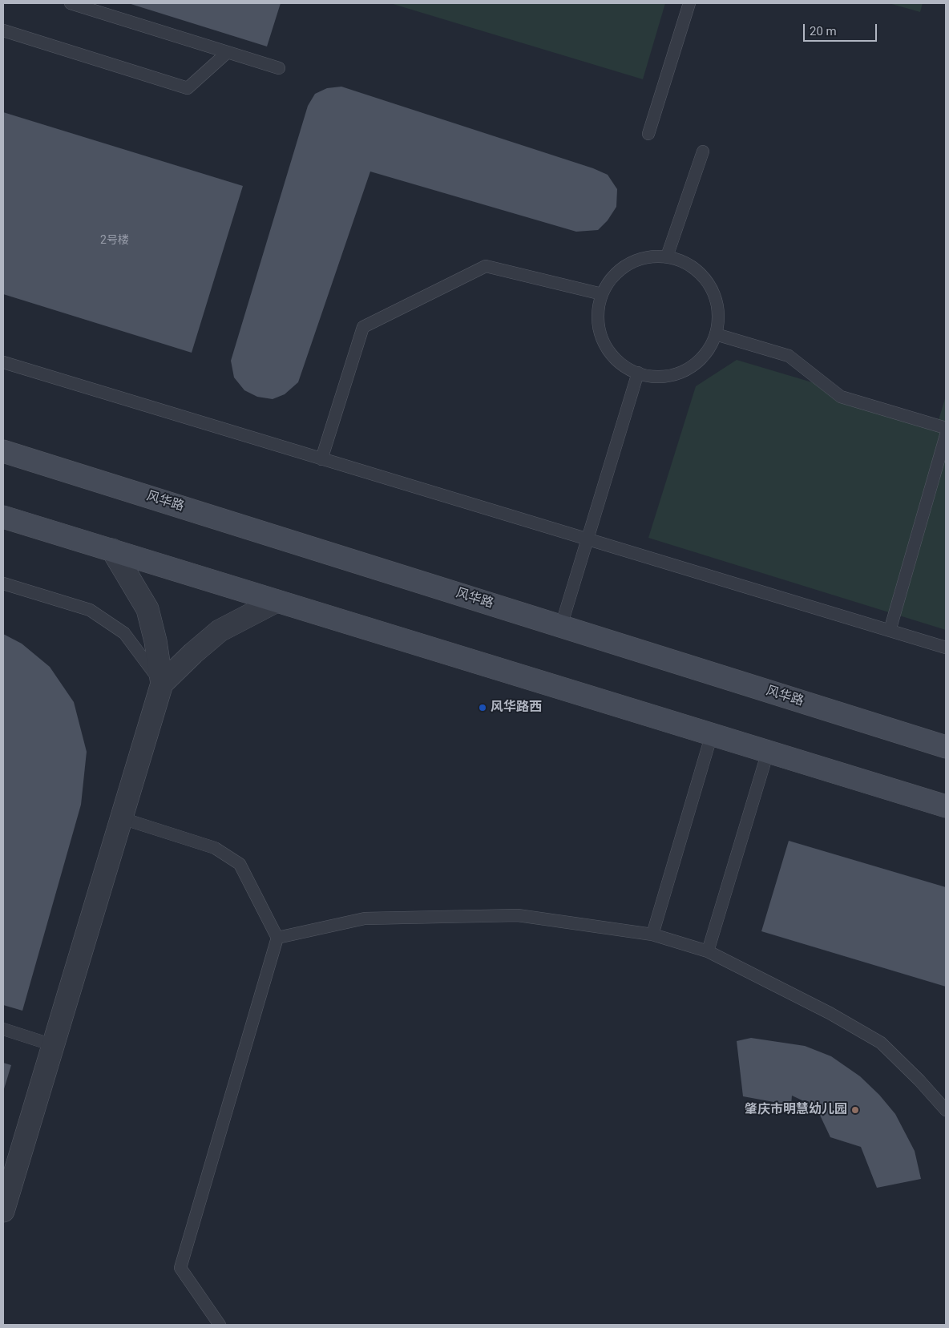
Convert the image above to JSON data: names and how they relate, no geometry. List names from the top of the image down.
{
  "streets": {
    "main road": ["风华路"]
  },
  "places": ["风华路西", "肇庆市明慧幼儿园"],
  "house_numbers": ["2号楼"],
  "scale_bar": "20 m"
}
